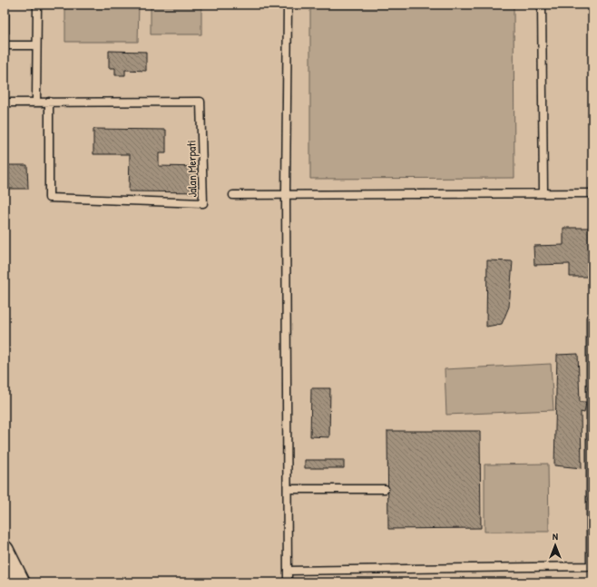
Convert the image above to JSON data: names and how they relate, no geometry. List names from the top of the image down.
{
  "streets": {
    "lane": ["Jalan Merpati"]
  },
  "north": "top"
}
